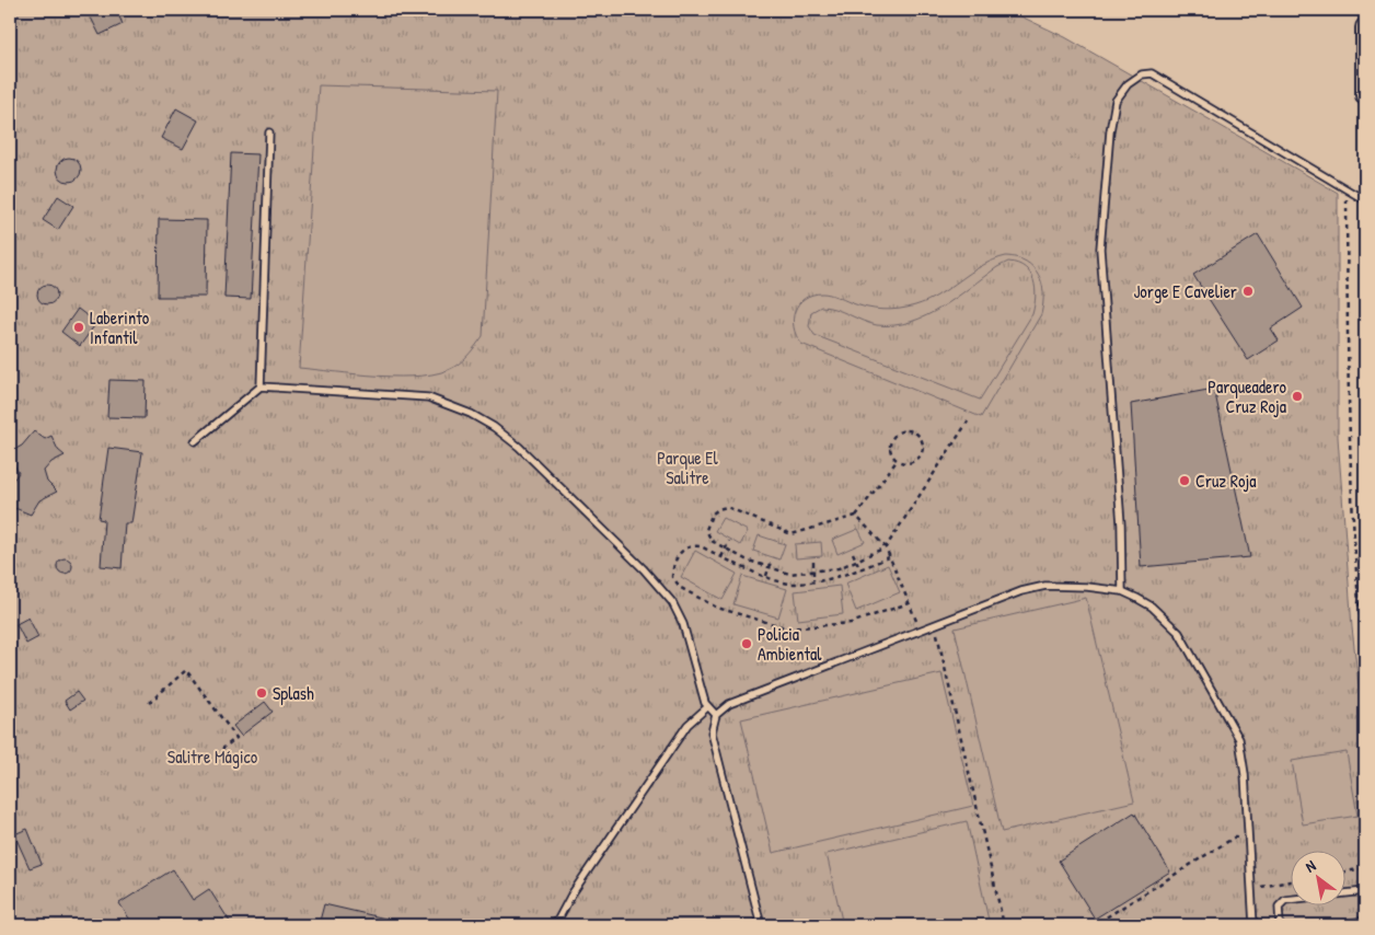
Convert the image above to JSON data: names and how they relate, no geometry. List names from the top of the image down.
{
  "parks": ["Parque El Salitre", "Salitre Mágico"],
  "places": [
    "Jorge E Cavelier",
    "Laberinto Infantil",
    "Parqueadero Cruz Roja",
    "Cruz Roja",
    "Policia Ambiental",
    "Splash"
  ],
  "north": "top left"
}
